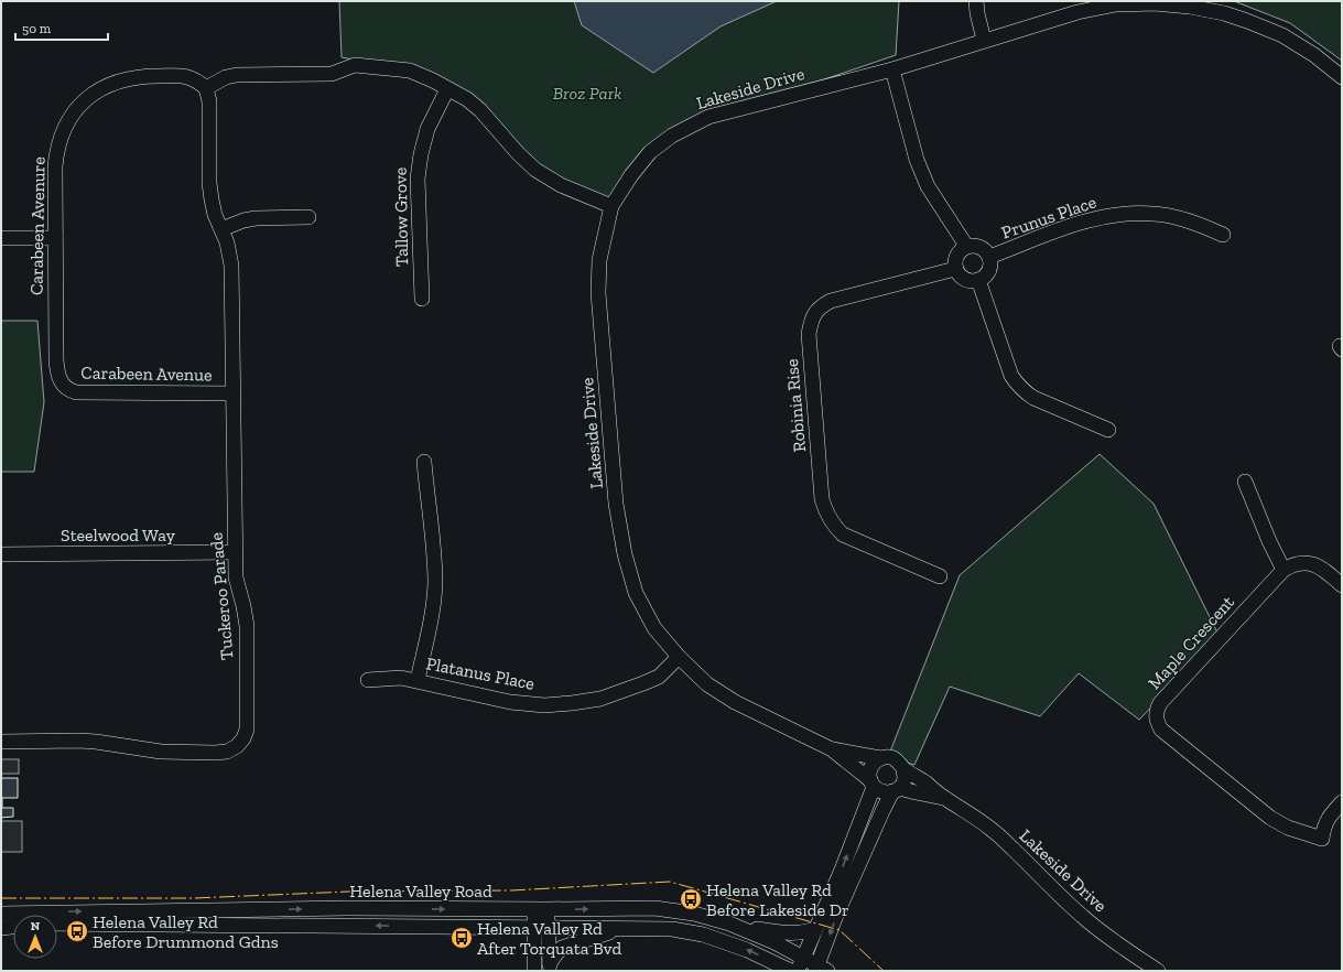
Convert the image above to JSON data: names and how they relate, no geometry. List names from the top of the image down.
{
  "streets": {
    "street": [
      "Lakeside Drive",
      "Tallow Grove",
      "Prunus Place",
      "Carabeen Avenure",
      "Carabeen Avenue",
      "Robinia Rise",
      "Steelwood Way",
      "Tuckeroo Parade",
      "Maple Crescent",
      "Platanus Place",
      "Helena Valley Road"
    ]
  },
  "crossings": [
    ["Lakeside Drive", "Platanus Place"],
    ["Prunus Place", "Robinia Rise"],
    ["Carabeen Avenure", "Carabeen Avenue"],
    ["Carabeen Avenure", "Tuckeroo Parade"],
    ["Carabeen Avenue", "Tuckeroo Parade"],
    ["Steelwood Way", "Tuckeroo Parade"]
  ],
  "parks": ["Broz Park"],
  "places": {
    "bus stop": ["Helena Valley Rd Before Lakeside Dr", "Helena Valley Rd Before Drummond Gdns", "Helena Valley Rd After Torquata Bvd"]
  },
  "scale_bar": "50 m",
  "north": "top"
}
